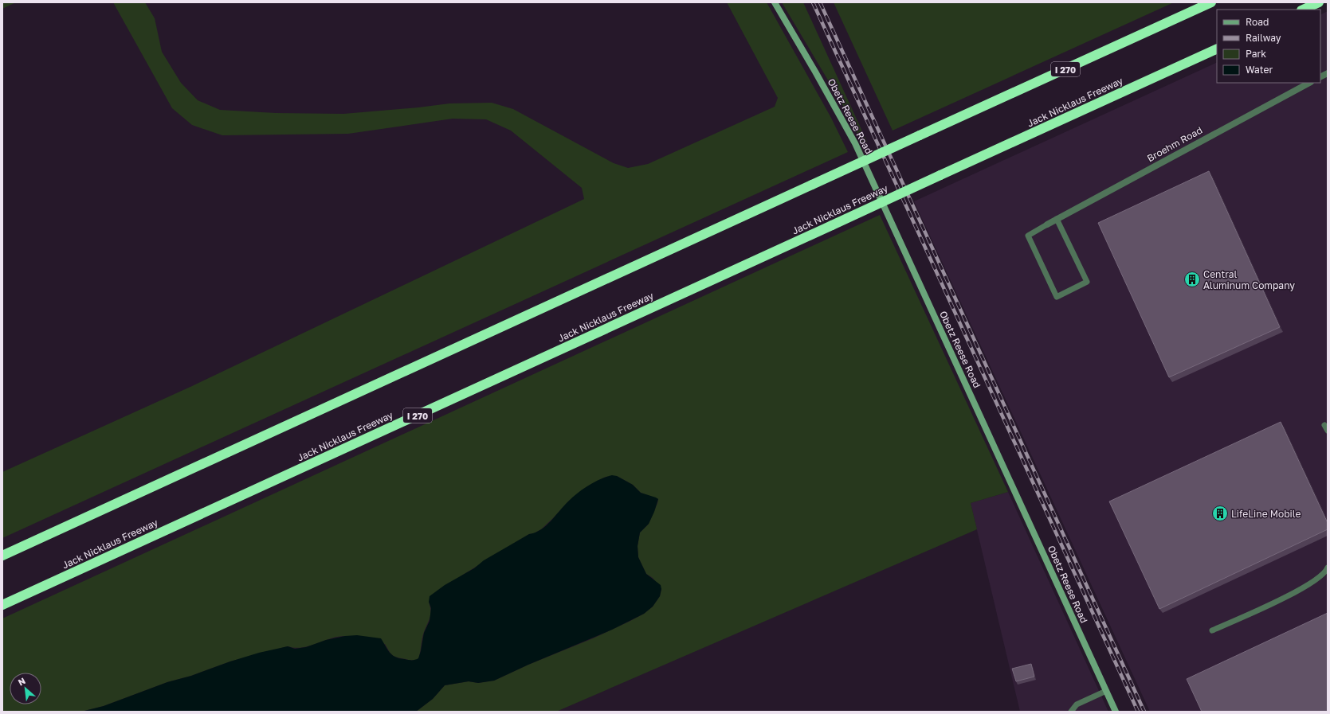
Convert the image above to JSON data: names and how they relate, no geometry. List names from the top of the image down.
{
  "streets": {
    "highway": ["I 270", "Jack Nicklaus Freeway"],
    "street": ["Obetz Reese Road", "Broehm Road"]
  },
  "places": {
    "building": ["Central Aluminum Company", "LifeLine Mobile"]
  },
  "legend": [
    "Road",
    "Railway",
    "Park",
    "Water"
  ],
  "north": "top left"
}
